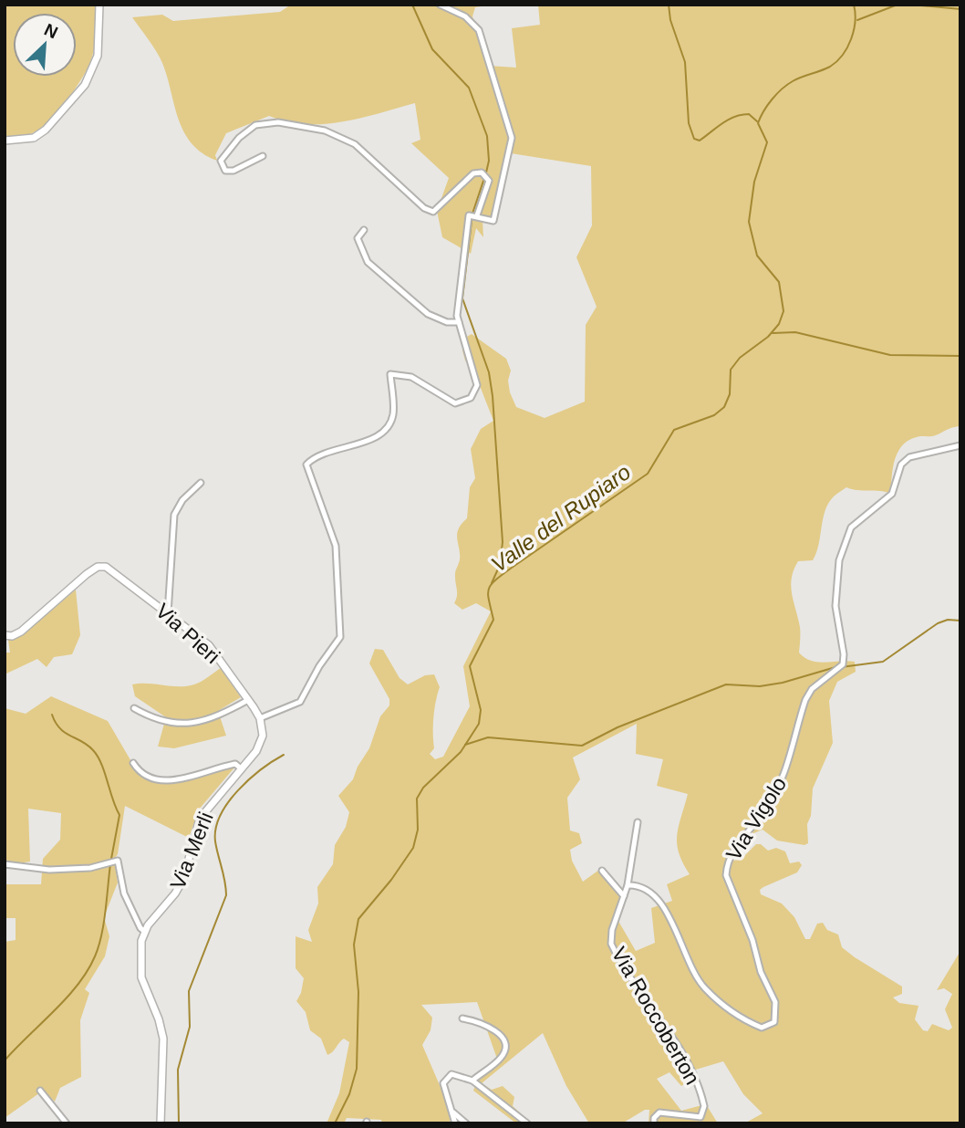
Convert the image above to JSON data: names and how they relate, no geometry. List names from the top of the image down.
{
  "streets": {
    "street": [
      "Via Pieri",
      "Via Vigolo",
      "Via Merli",
      "Via Roccoberton"
    ]
  },
  "crossings": [
    ["Via Vigolo", "Via Roccoberton"]
  ],
  "water": ["Valle del Rupiaro"],
  "north": "top right"
}
